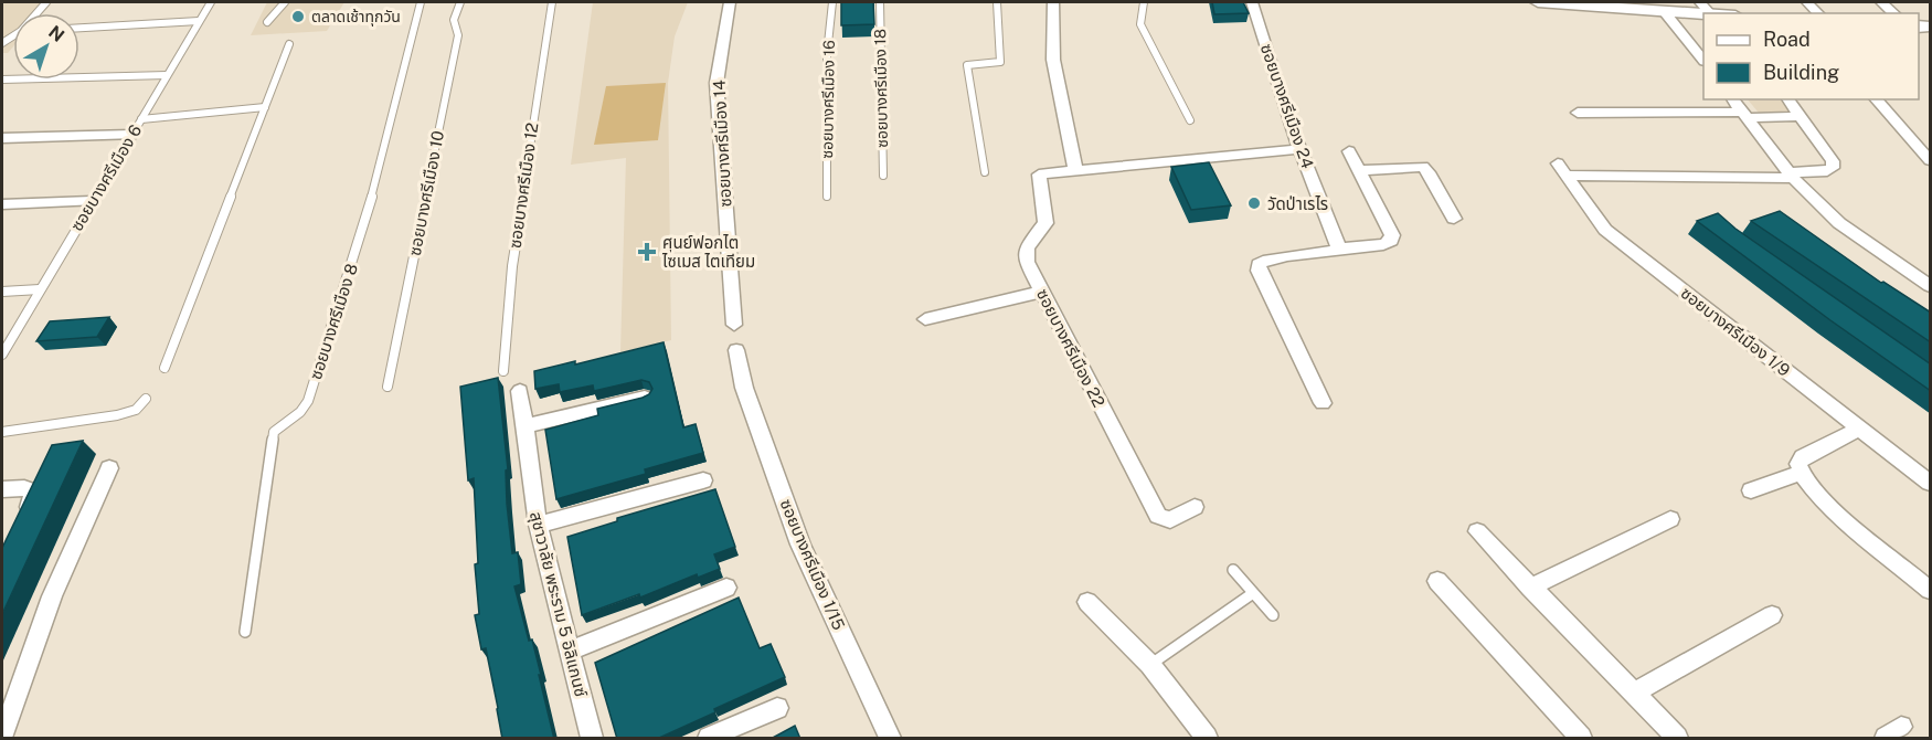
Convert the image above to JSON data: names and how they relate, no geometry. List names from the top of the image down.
{
  "streets": {
    "street": [
      "ซอยบางศรีเมือง 24",
      "ซอยบางศรีเมือง 14",
      "ซอยบางศรีเมือง 1/9",
      "ซอยบางศรีเมือง 22",
      "ซอยบางศรีเมือง 1/15",
      "สุชาวาลัย พระราม 5 อิลิแกนซ์"
    ],
    "lane": [
      "ซอยบางศรีเมือง 18",
      "ซอยบางศรีเมือง 16",
      "ซอยบางศรีเมือง 6",
      "ซอยบางศรีเมือง 12",
      "ซอยบางศรีเมือง 10",
      "ซอยบางศรีเมือง 8"
    ]
  },
  "crossings": [
    ["ซอยบางศรีเมือง 24", "ซอยบางศรีเมือง 22"]
  ],
  "places": {
    "other": ["ตลาดเช้าทุกวัน", "วัดป่าเรไร"],
    "health": ["ศูนย์ฟอกไต ไซเมส ไตเทียม"]
  },
  "legend": ["Road", "Building"],
  "north": "top right"
}
